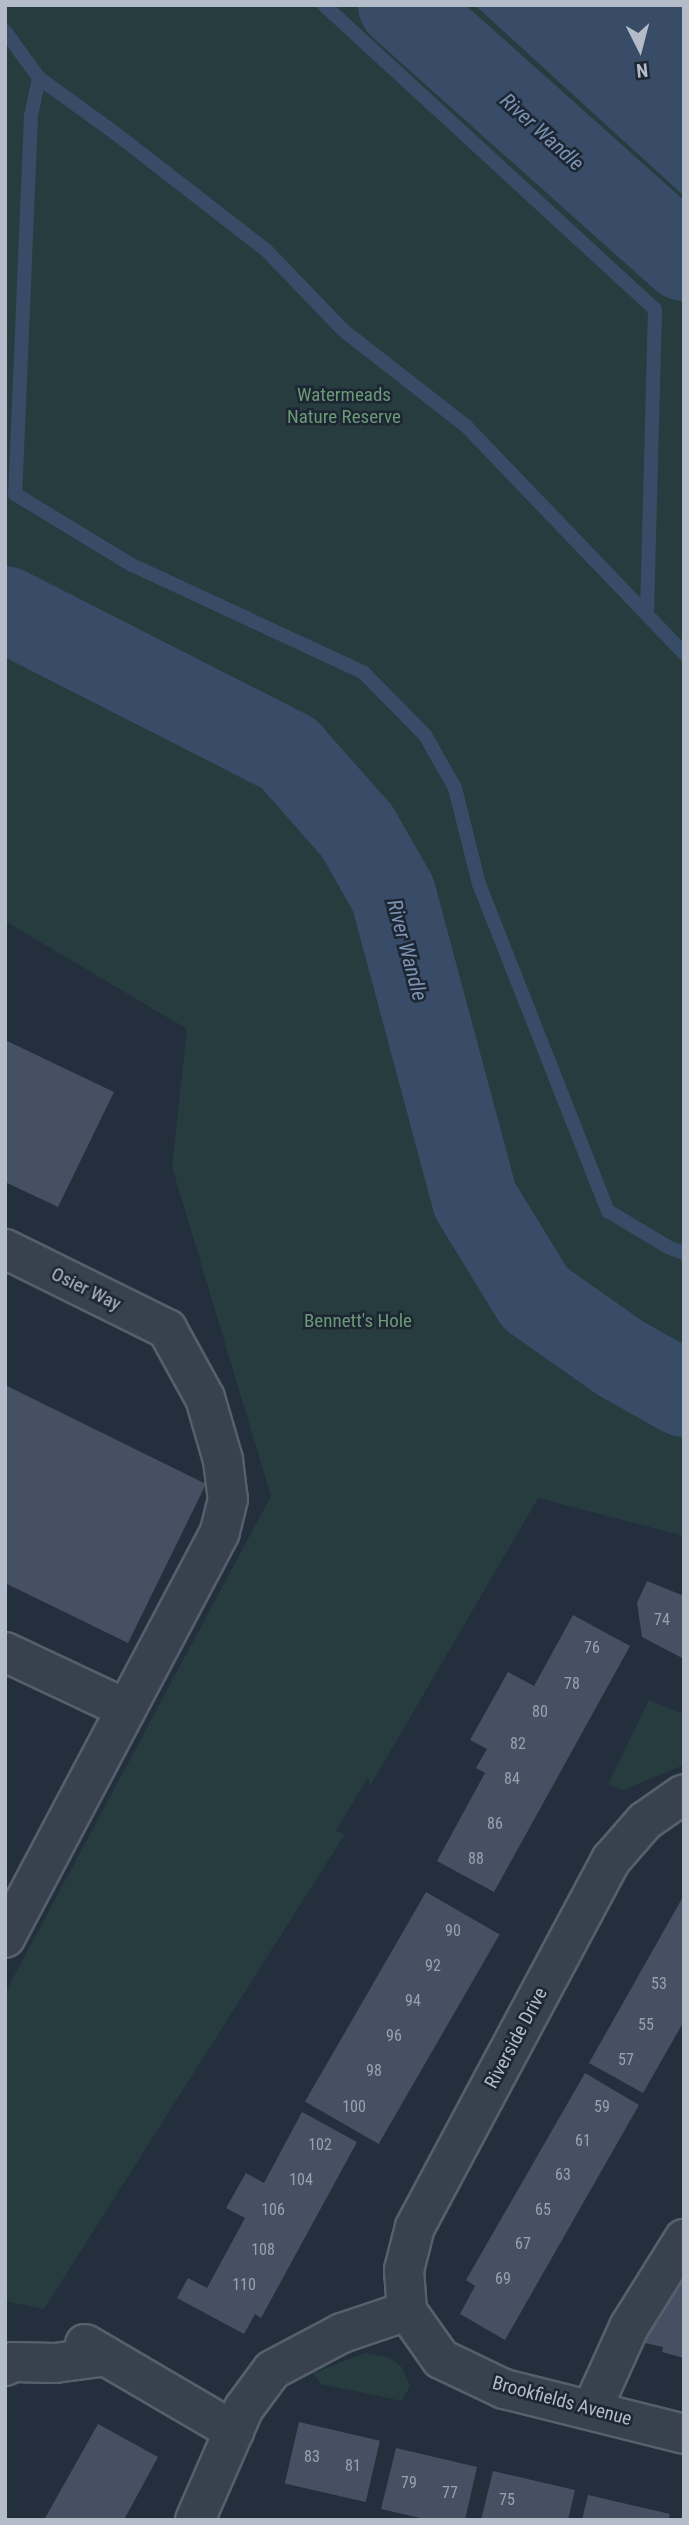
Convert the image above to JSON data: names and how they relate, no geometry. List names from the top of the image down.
{
  "streets": {
    "street": ["Osier Way", "Riverside Drive", "Brookfields Avenue"]
  },
  "crossings": [
    ["Riverside Drive", "Brookfields Avenue"]
  ],
  "water": ["River Wandle"],
  "parks": ["Watermeads Nature Reserve", "Bennett's Hole"],
  "house_numbers": [
    "74",
    "76",
    "78",
    "80",
    "82",
    "84",
    "86",
    "88",
    "90",
    "92",
    "53",
    "94",
    "55",
    "96",
    "57",
    "98",
    "100",
    "59",
    "61",
    "102",
    "63",
    "104",
    "106",
    "65",
    "67",
    "108",
    "69",
    "110",
    "83",
    "81",
    "79",
    "77",
    "75"
  ],
  "north": "bottom"
}
